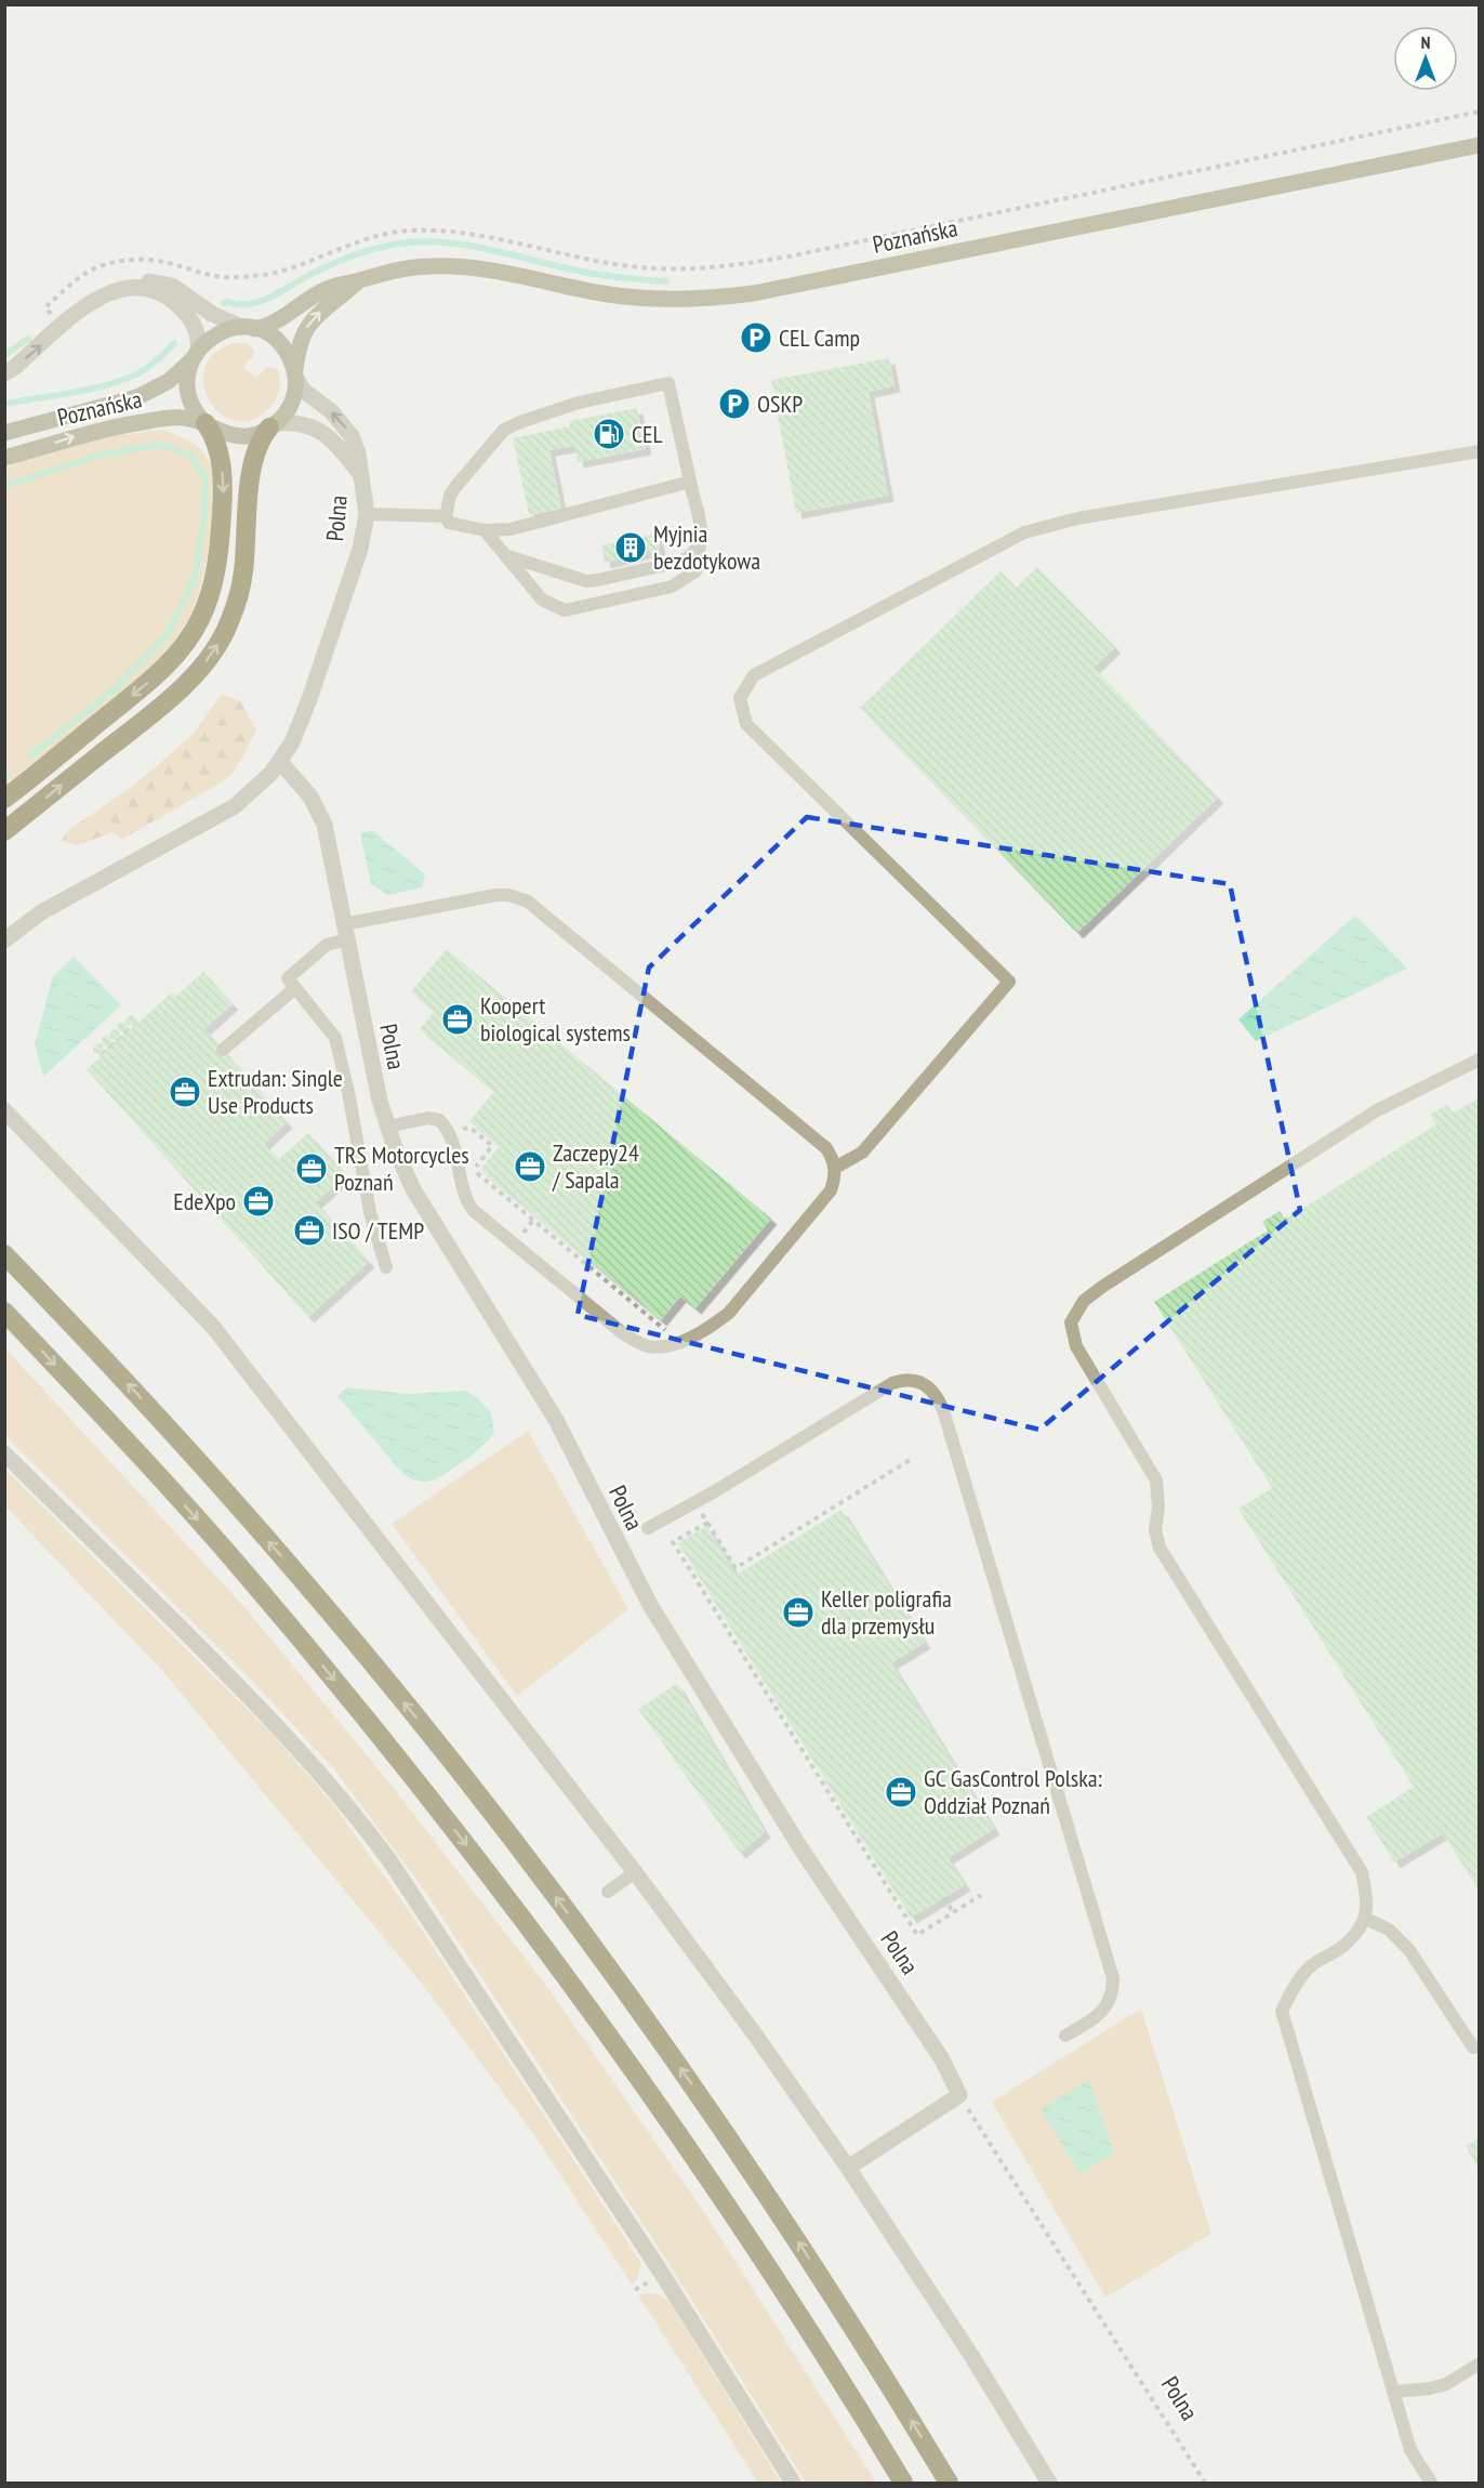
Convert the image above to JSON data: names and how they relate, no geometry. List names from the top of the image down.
{
  "streets": {
    "street": ["Poznańska", "Polna"]
  },
  "crossings": [
    ["Poznańska", "Polna"]
  ],
  "places": {
    "parking": ["CEL Camp", "OSKP"],
    "fuel station": ["CEL"],
    "building": ["Myjnia bezdotykowa"],
    "office": [
      "Koopert biological systems",
      "Extrudan: Single Use Products",
      "Zaczepy24 / Sapala",
      "TRS Motorcycles Poznań",
      "EdeXpo",
      "ISO / TEMP",
      "Keller poligrafia dla przemysłu",
      "GC GasControl Polska: Oddział Poznań"
    ]
  },
  "north": "top"
}
